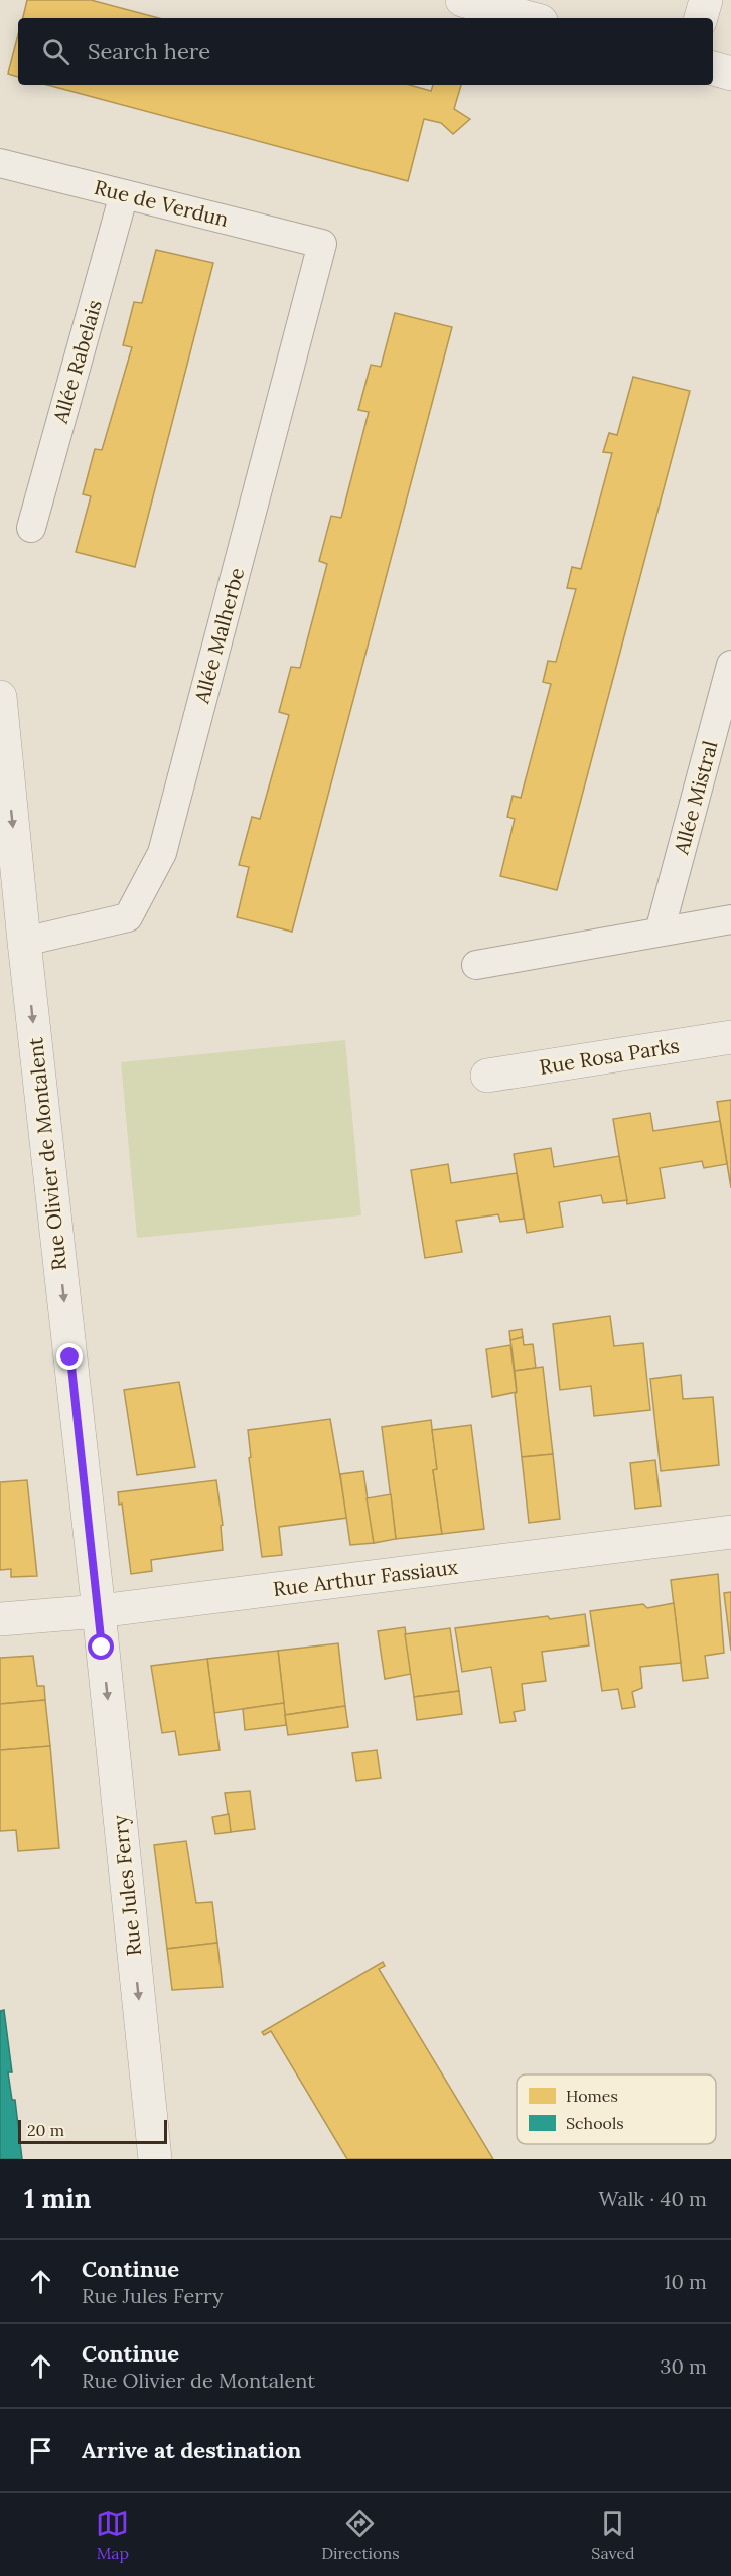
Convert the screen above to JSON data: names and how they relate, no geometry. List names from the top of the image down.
{
  "streets": {
    "street": [
      "Rue Rosa Parks",
      "Rue Olivier de Montalent",
      "Rue Arthur Fassiaux",
      "Rue Jules Ferry"
    ],
    "lane": [
      "Rue de Verdun",
      "Allée Rabelais",
      "Allée Malherbe",
      "Allée Mistral"
    ]
  },
  "crossings": [
    ["Rue de Verdun", "Allée Rabelais"],
    ["Rue de Verdun", "Allée Malherbe"],
    ["Allée Malherbe", "Rue Olivier de Montalent"],
    ["Rue Olivier de Montalent", "Rue Arthur Fassiaux"],
    ["Rue Olivier de Montalent", "Rue Jules Ferry"],
    ["Rue Arthur Fassiaux", "Rue Jules Ferry"]
  ],
  "one_way": ["Rue Olivier de Montalent", "Rue Jules Ferry"],
  "legend": ["Homes", "Schools"],
  "scale_bar": "20 m",
  "page": {
    "search": "Search here",
    "scale": "20 m",
    "heading": ["1 min", "Walk · 40 m"],
    "list": [
      ["Continue", "Rue Jules Ferry", "10 m"],
      ["Continue", "Rue Olivier de Montalent", "30 m"],
      "Arrive at destination"
    ],
    "nav": ["Map", "Directions", "Saved"]
  }
}
